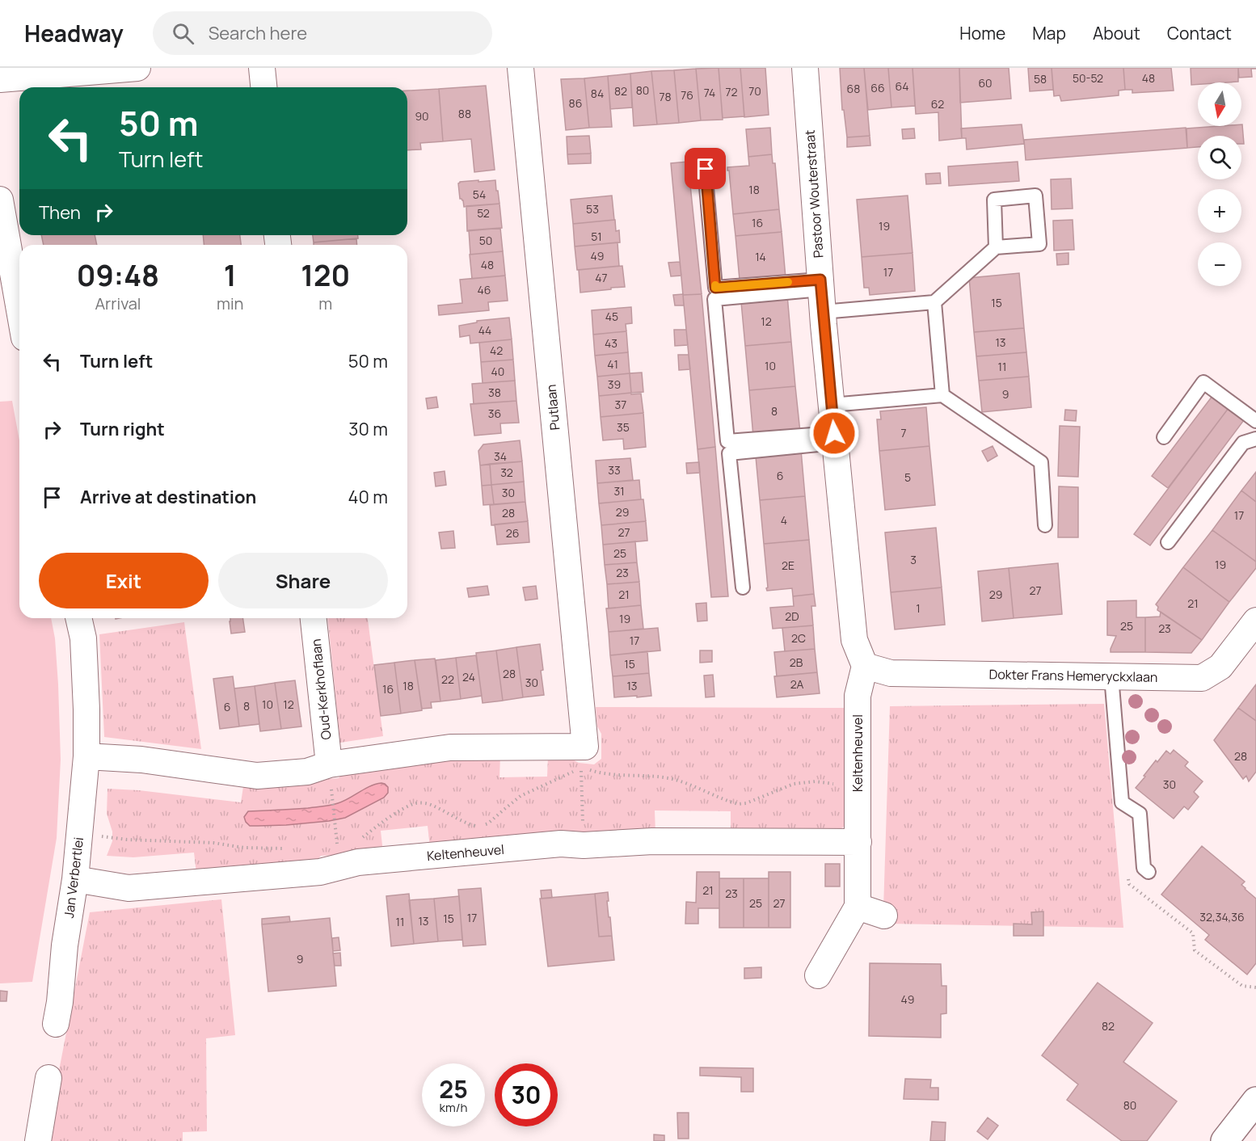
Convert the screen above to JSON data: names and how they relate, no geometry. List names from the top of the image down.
{
  "streets": {
    "street": [
      "Pastoor Wouterstraat",
      "Putlaan",
      "Dokter Frans Hemeryckxlaan",
      "Oud-Kerkhoflaan",
      "Keltenheuvel",
      "Jan Verbertlei"
    ]
  },
  "crossings": [
    ["Pastoor Wouterstraat", "Dokter Frans Hemeryckxlaan"],
    ["Pastoor Wouterstraat", "Keltenheuvel"],
    ["Dokter Frans Hemeryckxlaan", "Keltenheuvel"],
    ["Keltenheuvel", "Jan Verbertlei"]
  ],
  "house_numbers": [
    "50-52",
    "48",
    "58",
    "60",
    "64",
    "66",
    "68",
    "80",
    "82",
    "70",
    "72",
    "74",
    "84",
    "76",
    "78",
    "86",
    "62",
    "88",
    "90",
    "18",
    "54",
    "53",
    "52",
    "16",
    "19",
    "51",
    "50",
    "49",
    "14",
    "48",
    "17",
    "47",
    "46",
    "15",
    "45",
    "12",
    "44",
    "13",
    "43",
    "42",
    "41",
    "10",
    "11",
    "40",
    "39",
    "38",
    "9",
    "37",
    "8",
    "36",
    "35",
    "7",
    "34",
    "33",
    "32",
    "6",
    "5",
    "31",
    "30",
    "29",
    "28",
    "17",
    "4",
    "27",
    "26",
    "25",
    "3",
    "19",
    "2E",
    "23",
    "27",
    "21",
    "29",
    "21",
    "1",
    "2D",
    "19",
    "25",
    "23",
    "2C",
    "17",
    "2B",
    "15",
    "28",
    "24",
    "22",
    "30",
    "2A",
    "18",
    "13",
    "16",
    "10",
    "12",
    "8",
    "6",
    "28",
    "30",
    "21",
    "23",
    "25",
    "27",
    "32,34,36",
    "17",
    "15",
    "13",
    "11",
    "9",
    "49",
    "82",
    "80"
  ],
  "north": "bottom",
  "page": {
    "header": "Headway",
    "search": "Search here",
    "nav": [
      "Home",
      "Map",
      "About",
      "Contact"
    ],
    "map_buttons": ["+", "−"],
    "turn": ["50 m", "Turn left"],
    "then": "Then",
    "eta": [
      "09:48",
      "Arrival",
      "1",
      "min",
      "120",
      "m"
    ],
    "list": [
      {
        "name": "Turn left",
        "value": "50 m"
      },
      {
        "name": "Turn right",
        "value": "30 m"
      },
      {
        "name": "Arrive at destination",
        "value": "40 m"
      }
    ],
    "buttons": ["Exit", "Share"],
    "speed": "25 km/h",
    "limit": "30"
  }
}
